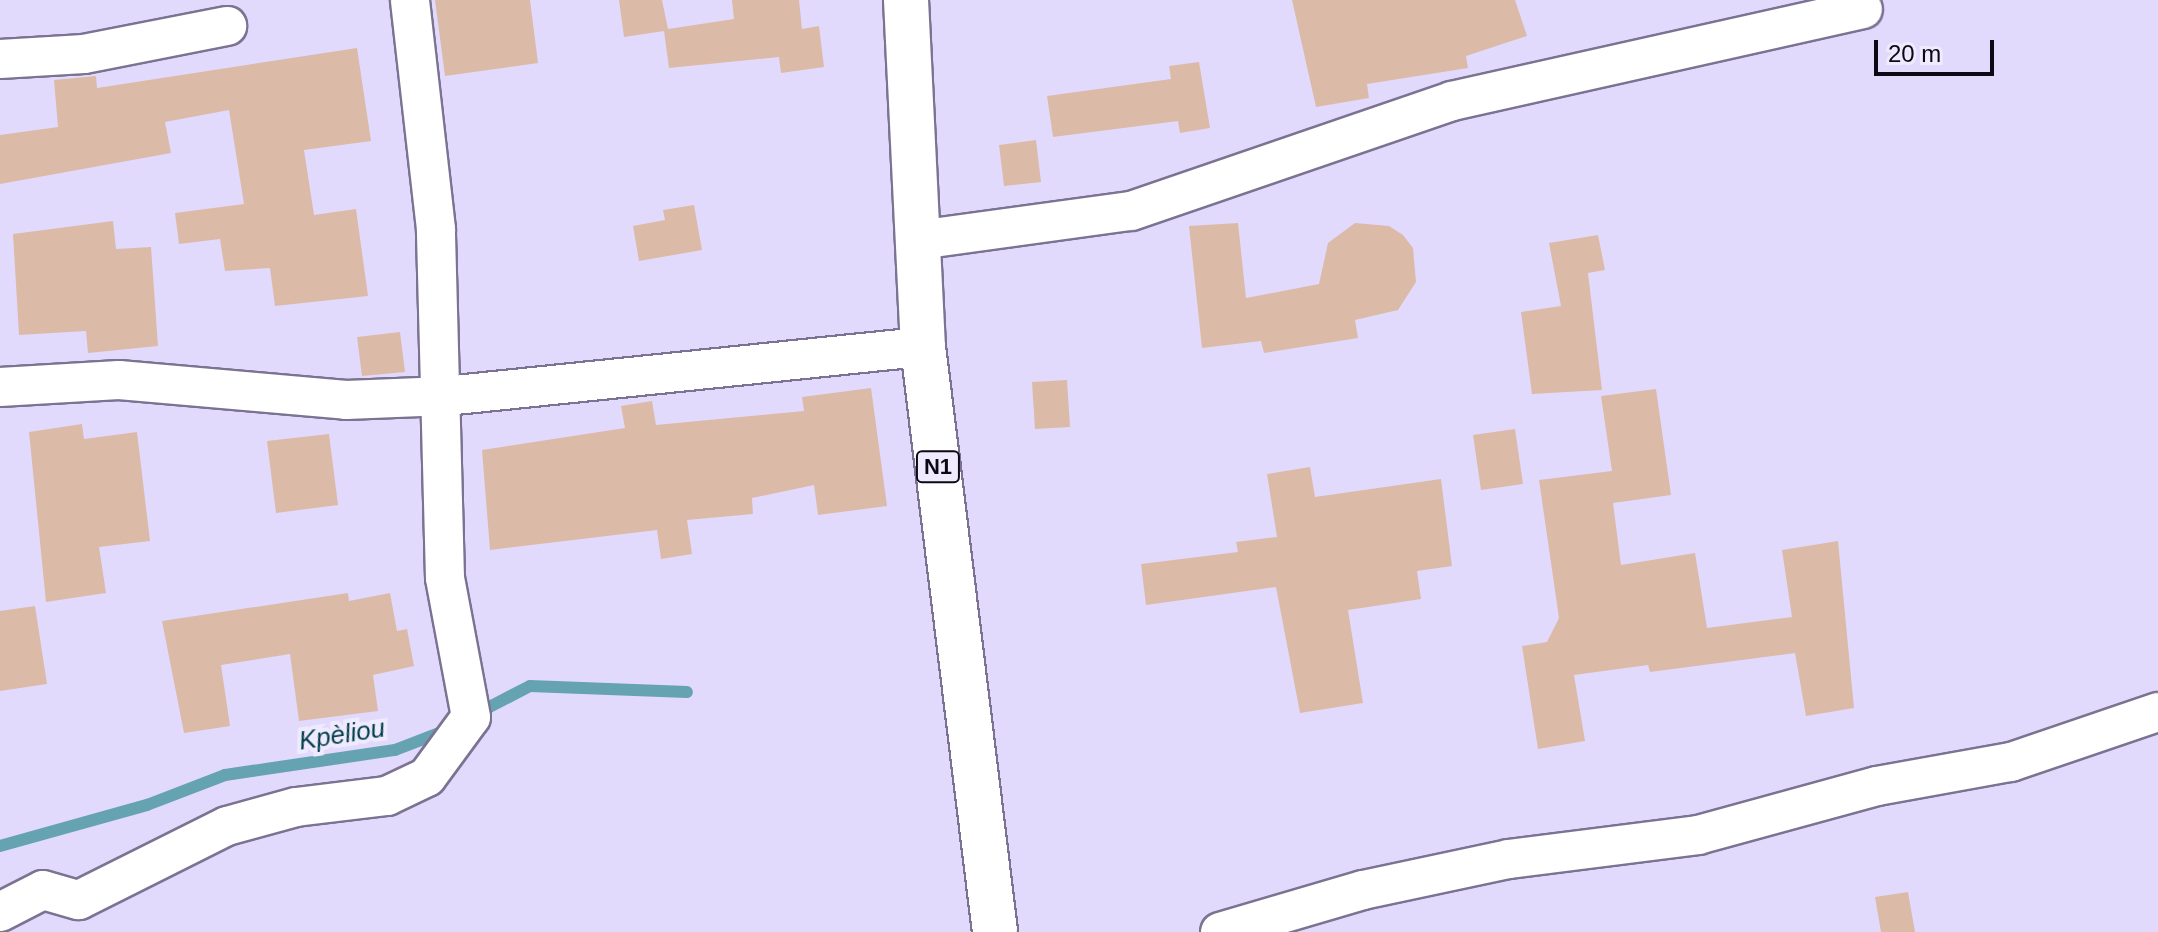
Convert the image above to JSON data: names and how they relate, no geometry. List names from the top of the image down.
{
  "streets": {
    "highway": ["N1"]
  },
  "water": ["Kpèliou"],
  "scale_bar": "20 m"
}
